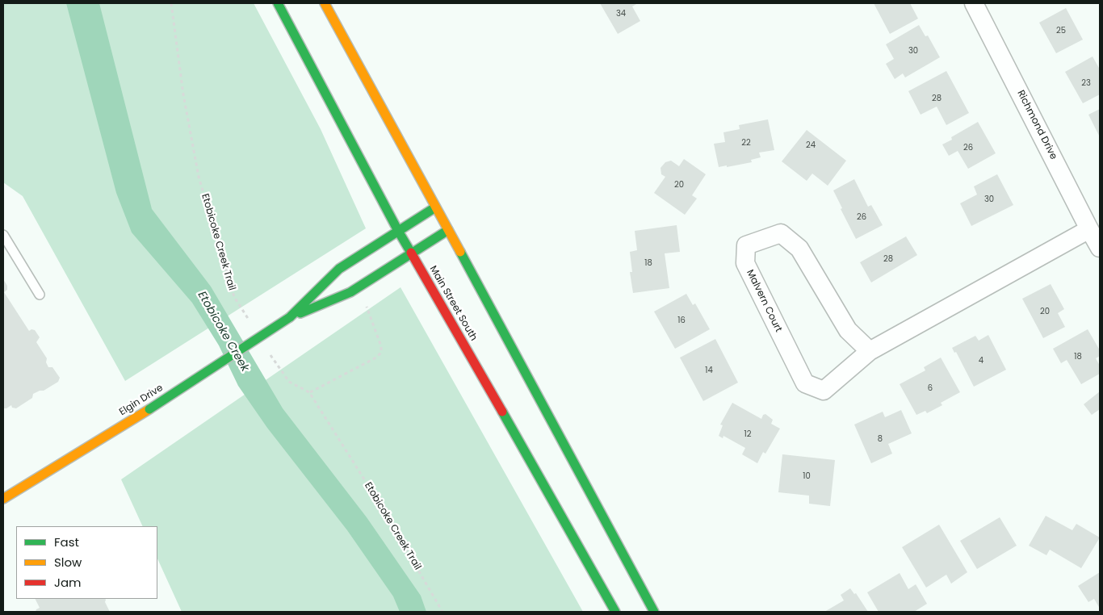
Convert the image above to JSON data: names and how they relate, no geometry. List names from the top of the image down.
{
  "streets": {
    "main road": ["Main Street South", "Elgin Drive"],
    "street": ["Richmond Drive", "Malvern Court"],
    "path": ["Etobicoke Creek Trail"]
  },
  "crossings": [
    ["Richmond Drive", "Malvern Court"],
    ["Main Street South", "Elgin Drive"]
  ],
  "water": ["Etobicoke Creek"],
  "house_numbers": [
    "34",
    "25",
    "30",
    "23",
    "28",
    "22",
    "24",
    "26",
    "20",
    "30",
    "26",
    "28",
    "18",
    "20",
    "16",
    "18",
    "4",
    "14",
    "6",
    "12",
    "8",
    "10"
  ],
  "legend": ["Fast", "Slow", "Jam"]
}
